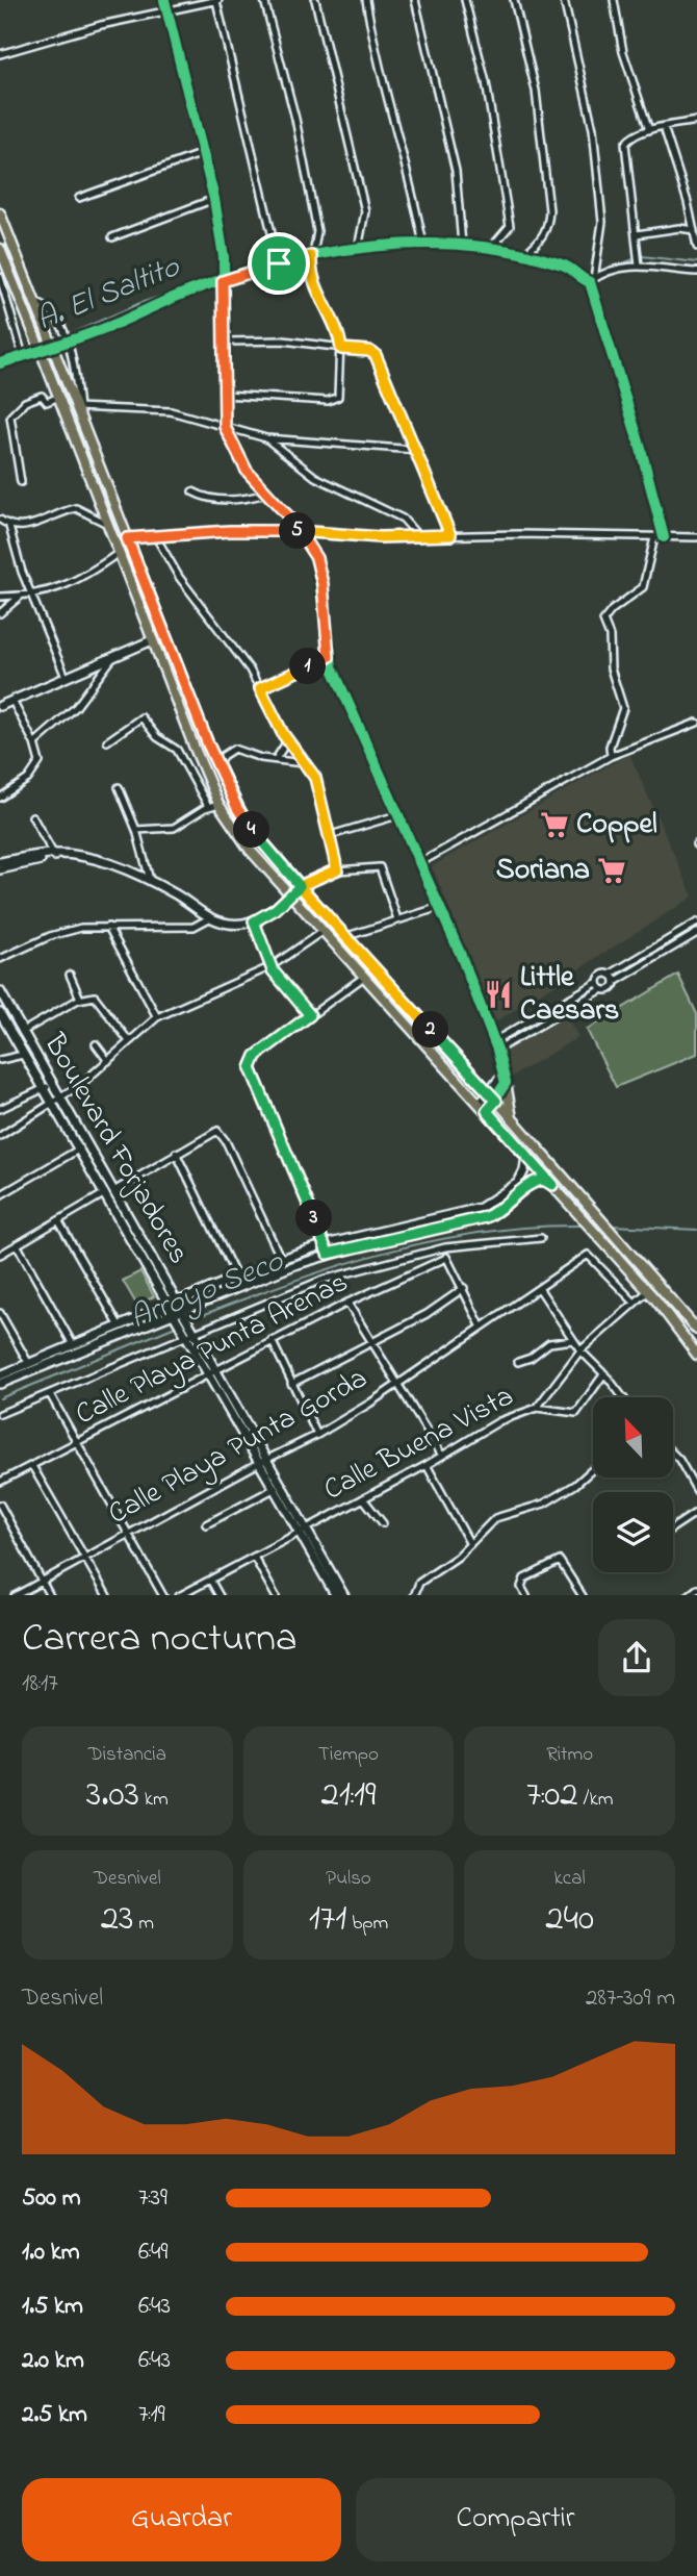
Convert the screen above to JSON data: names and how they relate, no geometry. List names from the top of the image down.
{
  "streets": {
    "main road": ["Boulevard Forjadores"],
    "street": ["Calle Playa Punta Arenas", "Calle Buena Vista", "Calle Playa Punta Gorda"]
  },
  "crossings": [
    ["Boulevard Forjadores", "Calle Playa Punta Arenas"],
    ["Boulevard Forjadores", "Calle Buena Vista"],
    ["Boulevard Forjadores", "Calle Playa Punta Gorda"],
    ["Calle Buena Vista", "Calle Playa Punta Gorda"]
  ],
  "water": ["A. El Saltito", "Arroyo Seco"],
  "places": {
    "supermarket": ["Coppel", "Soriana"],
    "restaurant": ["Little Caesars"]
  },
  "north": "top left",
  "page": {
    "pins": [
      "5",
      "1",
      "4",
      "2",
      "3"
    ],
    "heading": ["Carrera nocturna", "18:17"],
    "stats": [
      ["Distancia", "3.03 km"],
      ["Tiempo", "21:19"],
      ["Ritmo", "7:02 /km"],
      ["Desnivel", "23 m"],
      ["Pulso", "171 bpm"],
      ["kcal", "240"]
    ],
    "chart": ["Desnivel", "287–309 m"],
    "list": [
      {
        "name": "500 m",
        "note": "7:39"
      },
      {
        "name": "1.0 km",
        "note": "6:49"
      },
      {
        "name": "1.5 km",
        "note": "6:43"
      },
      {
        "name": "2.0 km",
        "note": "6:43"
      },
      {
        "name": "2.5 km",
        "note": "7:19"
      }
    ],
    "buttons": ["Guardar", "Compartir"]
  }
}
